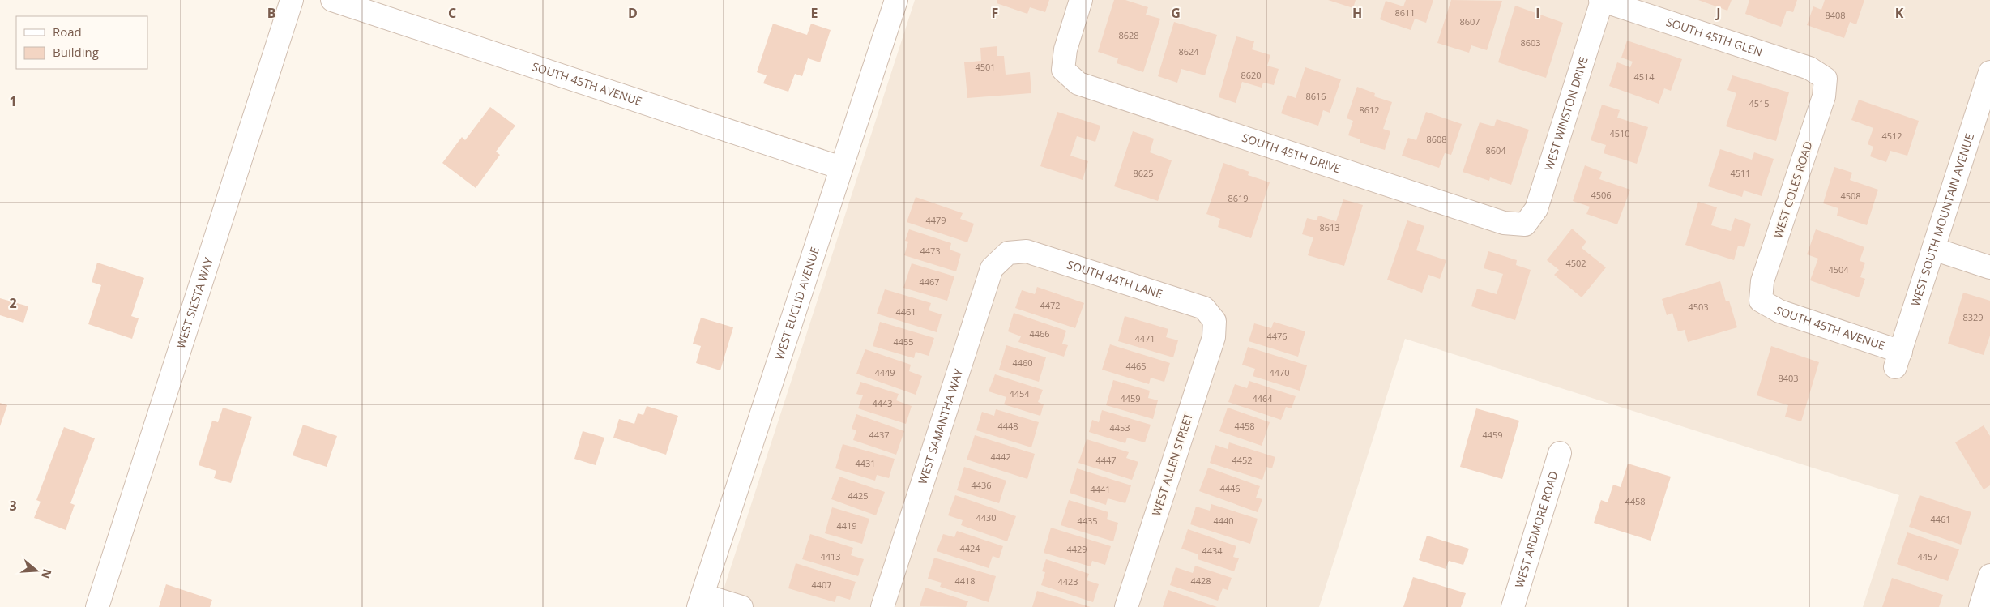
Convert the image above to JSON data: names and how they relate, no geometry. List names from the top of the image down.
{
  "streets": {
    "street": [
      "SOUTH 45TH GLEN",
      "SOUTH 45TH AVENUE",
      "WEST WINSTON DRIVE",
      "SOUTH 45TH DRIVE",
      "WEST COLES ROAD",
      "WEST SOUTH MOUNTAIN AVENUE",
      "SOUTH 44TH LANE",
      "WEST SIESTA WAY",
      "WEST EUCLID AVENUE",
      "WEST SAMANTHA WAY",
      "WEST ALLEN STREET",
      "WEST ARDMORE ROAD"
    ]
  },
  "crossings": [
    ["SOUTH 45TH GLEN", "WEST WINSTON DRIVE"],
    ["SOUTH 45TH GLEN", "WEST COLES ROAD"],
    ["SOUTH 45TH AVENUE", "WEST COLES ROAD"],
    ["SOUTH 45TH AVENUE", "WEST SOUTH MOUNTAIN AVENUE"],
    ["SOUTH 45TH AVENUE", "WEST EUCLID AVENUE"],
    ["WEST WINSTON DRIVE", "SOUTH 45TH DRIVE"],
    ["SOUTH 44TH LANE", "WEST SAMANTHA WAY"],
    ["SOUTH 44TH LANE", "WEST ALLEN STREET"]
  ],
  "house_numbers": [
    "8611",
    "8408",
    "8607",
    "8628",
    "8603",
    "8624",
    "4501",
    "8620",
    "4514",
    "8616",
    "4515",
    "8612",
    "4510",
    "4512",
    "8608",
    "8604",
    "8625",
    "4511",
    "4506",
    "4508",
    "8619",
    "4479",
    "8613",
    "4473",
    "4502",
    "4504",
    "4467",
    "4472",
    "4503",
    "4461",
    "8329",
    "4466",
    "4476",
    "4471",
    "4455",
    "4460",
    "4465",
    "4449",
    "4470",
    "8403",
    "4454",
    "4459",
    "4464",
    "4443",
    "4448",
    "4458",
    "4453",
    "4437",
    "4459",
    "4442",
    "4447",
    "4452",
    "4431",
    "4436",
    "4446",
    "4441",
    "4425",
    "4458",
    "4430",
    "4461",
    "4435",
    "4440",
    "4419",
    "4424",
    "4429",
    "4434",
    "4413",
    "4457",
    "4418",
    "4428",
    "4423",
    "4407"
  ],
  "legend": ["Road", "Building"],
  "north": "right",
  "grid": {
    "columns": [
      "B",
      "C",
      "D",
      "E",
      "F",
      "G",
      "H",
      "I",
      "J",
      "K"
    ],
    "rows": ["1", "2", "3"]
  }
}
